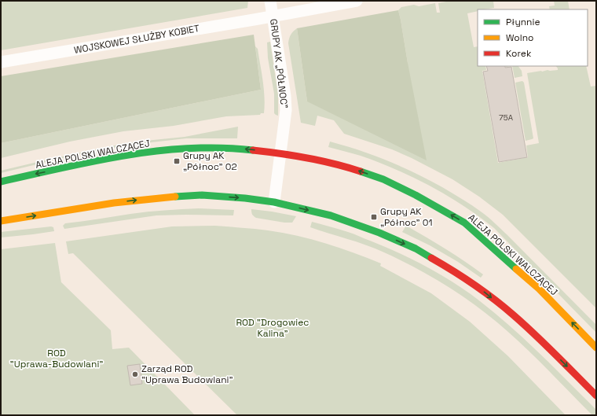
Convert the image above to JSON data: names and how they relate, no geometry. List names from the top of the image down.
{
  "streets": {
    "main road": ["ALEJA POLSKI WALCZĄCEJ"],
    "street": ["WOJSKOWEJ SŁUŻBY KOBIET", "GRUPY AK „PÓŁNOC”"]
  },
  "crossings": [
    ["WOJSKOWEJ SŁUŻBY KOBIET", "GRUPY AK „PÓŁNOC”"],
    ["GRUPY AK „PÓŁNOC”", "ALEJA POLSKI WALCZĄCEJ"]
  ],
  "parks": ["ROD \"Drogowiec Kalina\"", "ROD \"Uprawa-Budowlani\""],
  "places": {
    "transit": ["Grupy AK „Północ” 02", "Grupy AK „Północ” 01"],
    "other": ["Zarząd ROD \"Uprawa Budowlani\""]
  },
  "house_numbers": ["75A"],
  "legend": ["Płynnie", "Wolno", "Korek"]
}
